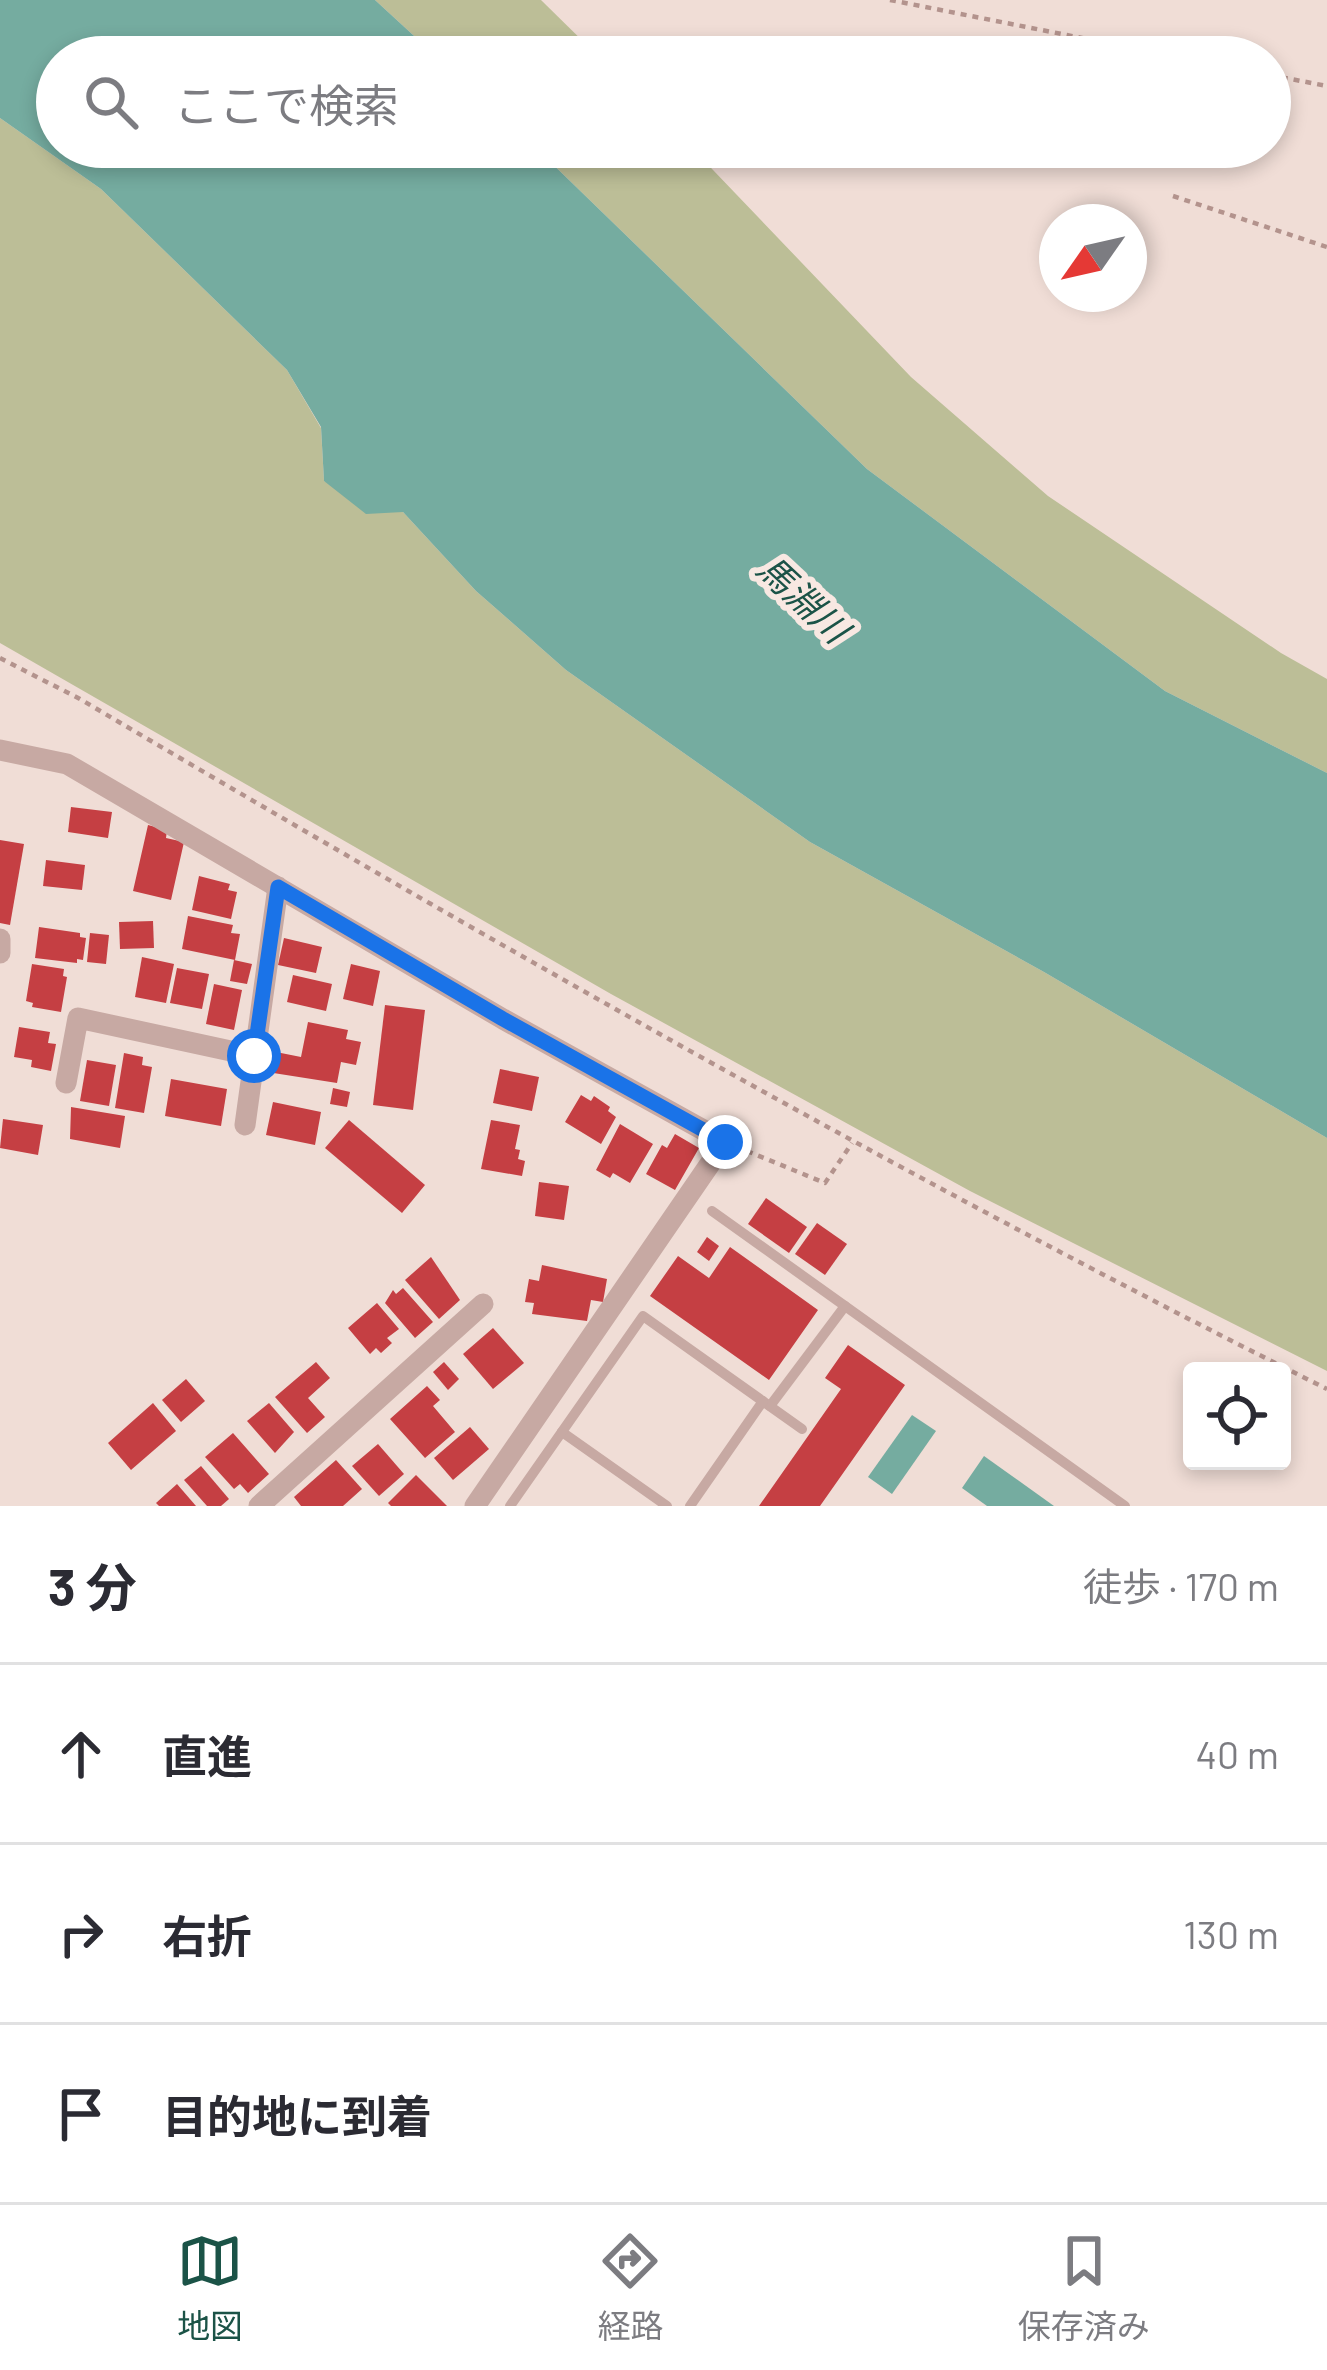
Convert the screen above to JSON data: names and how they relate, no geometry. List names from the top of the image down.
{
  "water": ["馬淵川"],
  "north": "bottom left",
  "page": {
    "search": "ここで検索",
    "heading": ["3 分", "徒歩 · 170 m"],
    "list": [
      ["直進", "40 m"],
      ["右折", "130 m"],
      "目的地に到着"
    ],
    "nav": ["地図", "経路", "保存済み"]
  }
}
